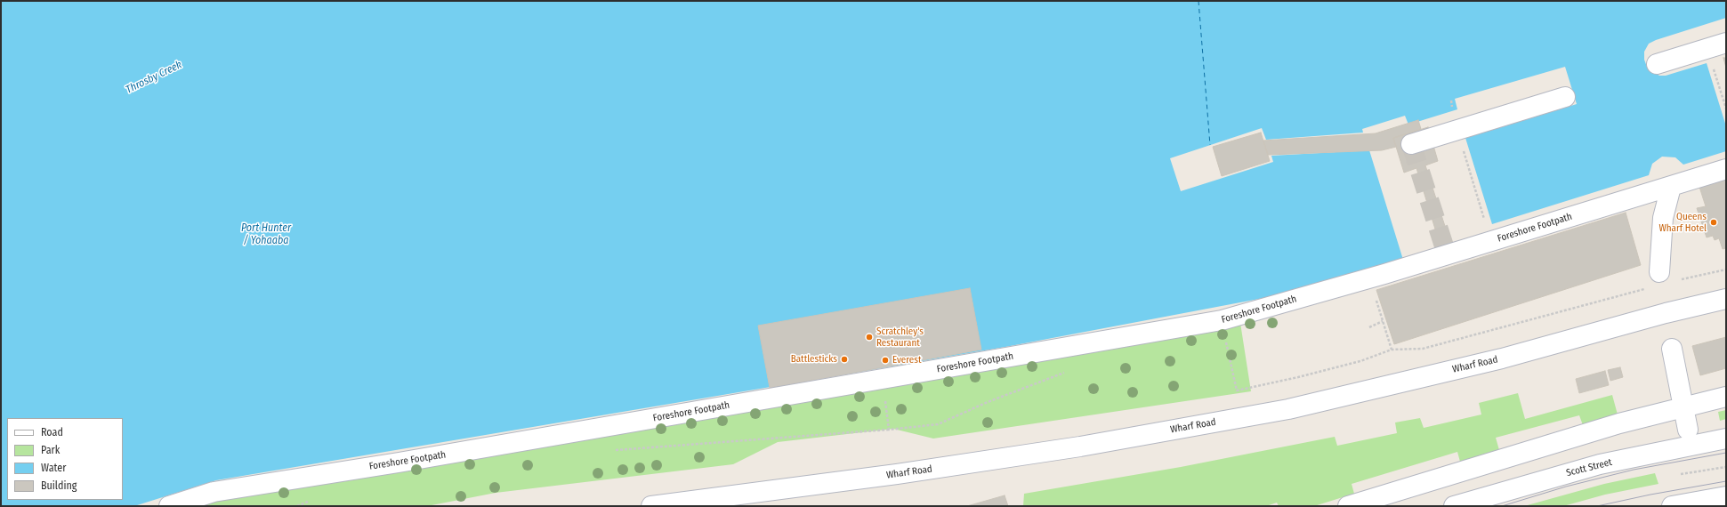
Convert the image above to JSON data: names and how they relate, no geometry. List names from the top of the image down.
{
  "streets": {
    "street": ["Foreshore Footpath", "Wharf Road", "Scott Street"]
  },
  "water": ["Throsby Creek", "Port Hunter / Yohaaba"],
  "places": [
    "Queens Wharf Hotel",
    "Scratchley's Restaurant",
    "Battlesticks",
    "Everest"
  ],
  "legend": [
    "Road",
    "Park",
    "Water",
    "Building"
  ]
}
